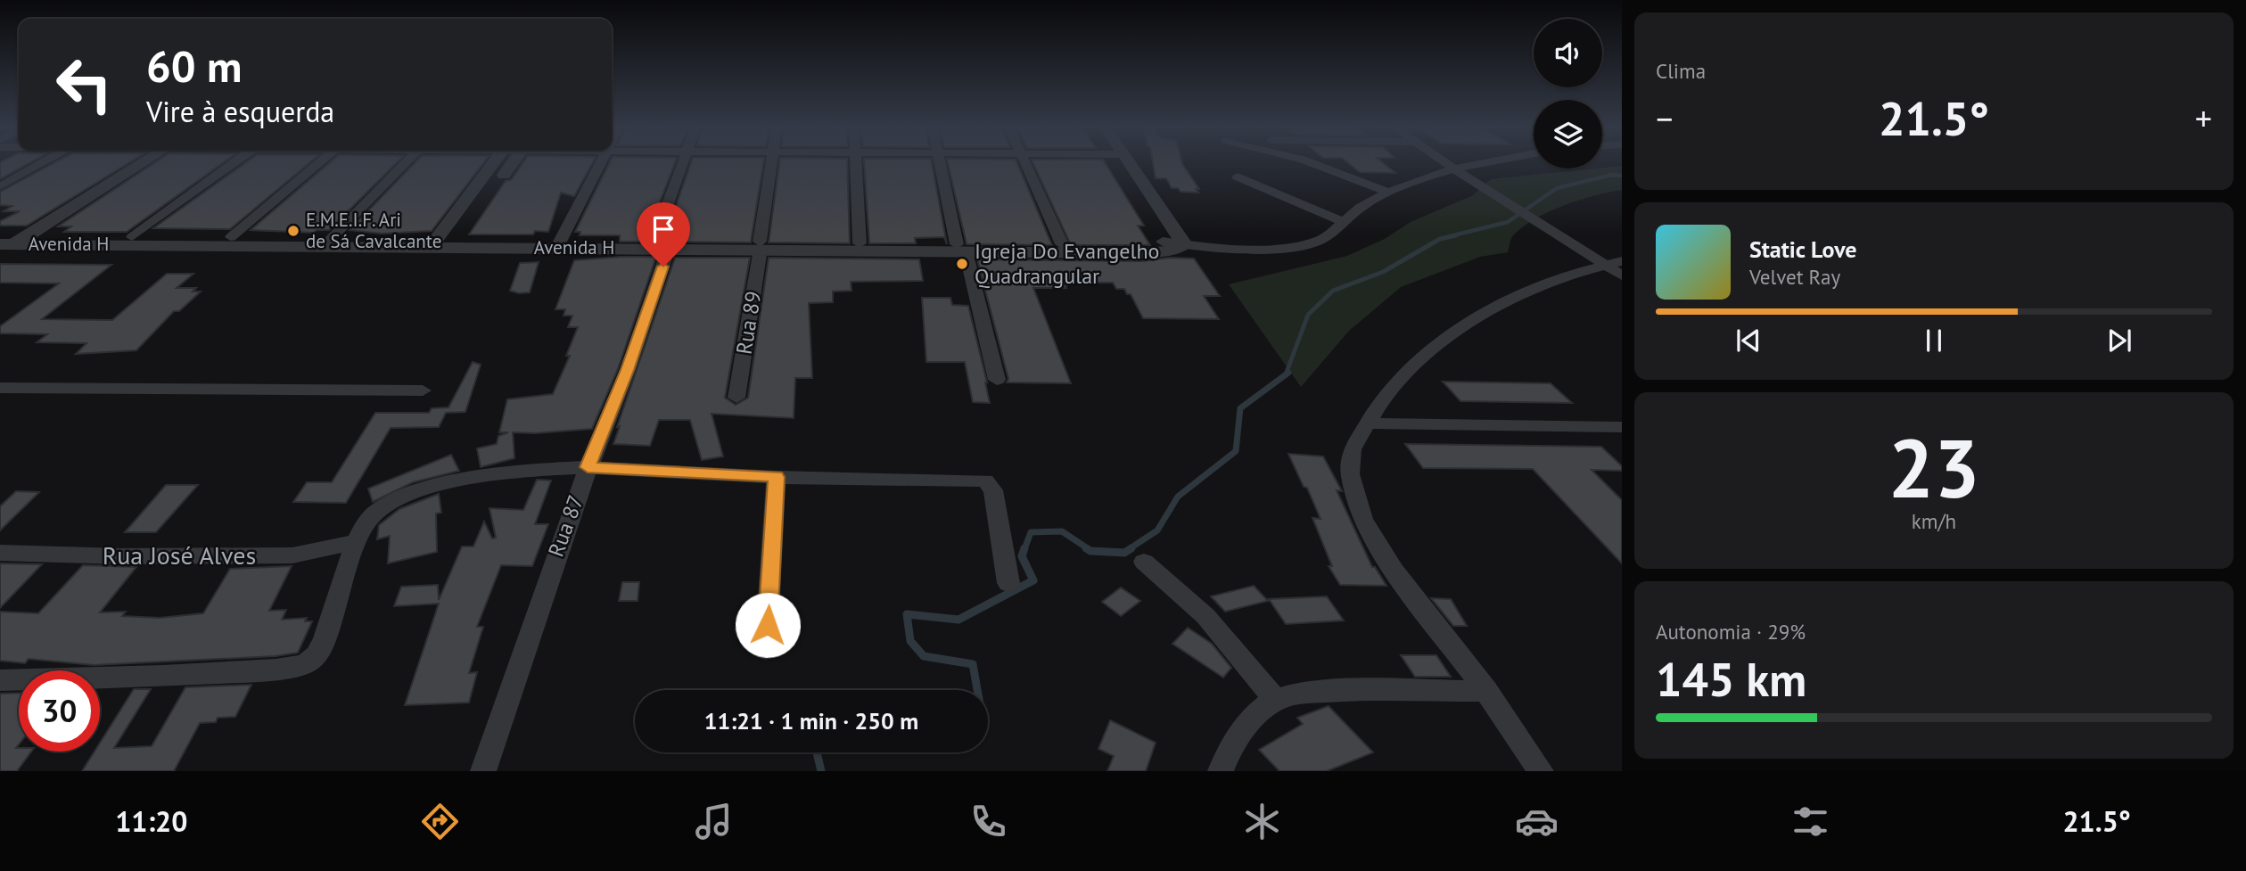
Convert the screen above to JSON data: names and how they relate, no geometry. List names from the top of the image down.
{
  "streets": {
    "street": [
      "Avenida H",
      "Rua 89",
      "Rua 87",
      "Rua José Alves"
    ]
  },
  "crossings": [
    ["Avenida H", "Rua 89"],
    ["Avenida H", "Rua 87"]
  ],
  "places": ["E.M.E.I.F. Ari de Sá Cavalcante", "Igreja Do Evangelho Quadrangular"],
  "page": {
    "tile": [
      "Clima",
      ["23", "km/h"],
      ["Autonomia · 29%", "145 km"]
    ],
    "turn": ["60 m", "Vire à esquerda"],
    "heat": ["−", "21.5°", "+"],
    "song": ["Static Love", "Velvet Ray"],
    "limit": "30",
    "trip": "11:21 · 1 min · 250 m",
    "tabs": ["11:20", "21.5°"]
  }
}
